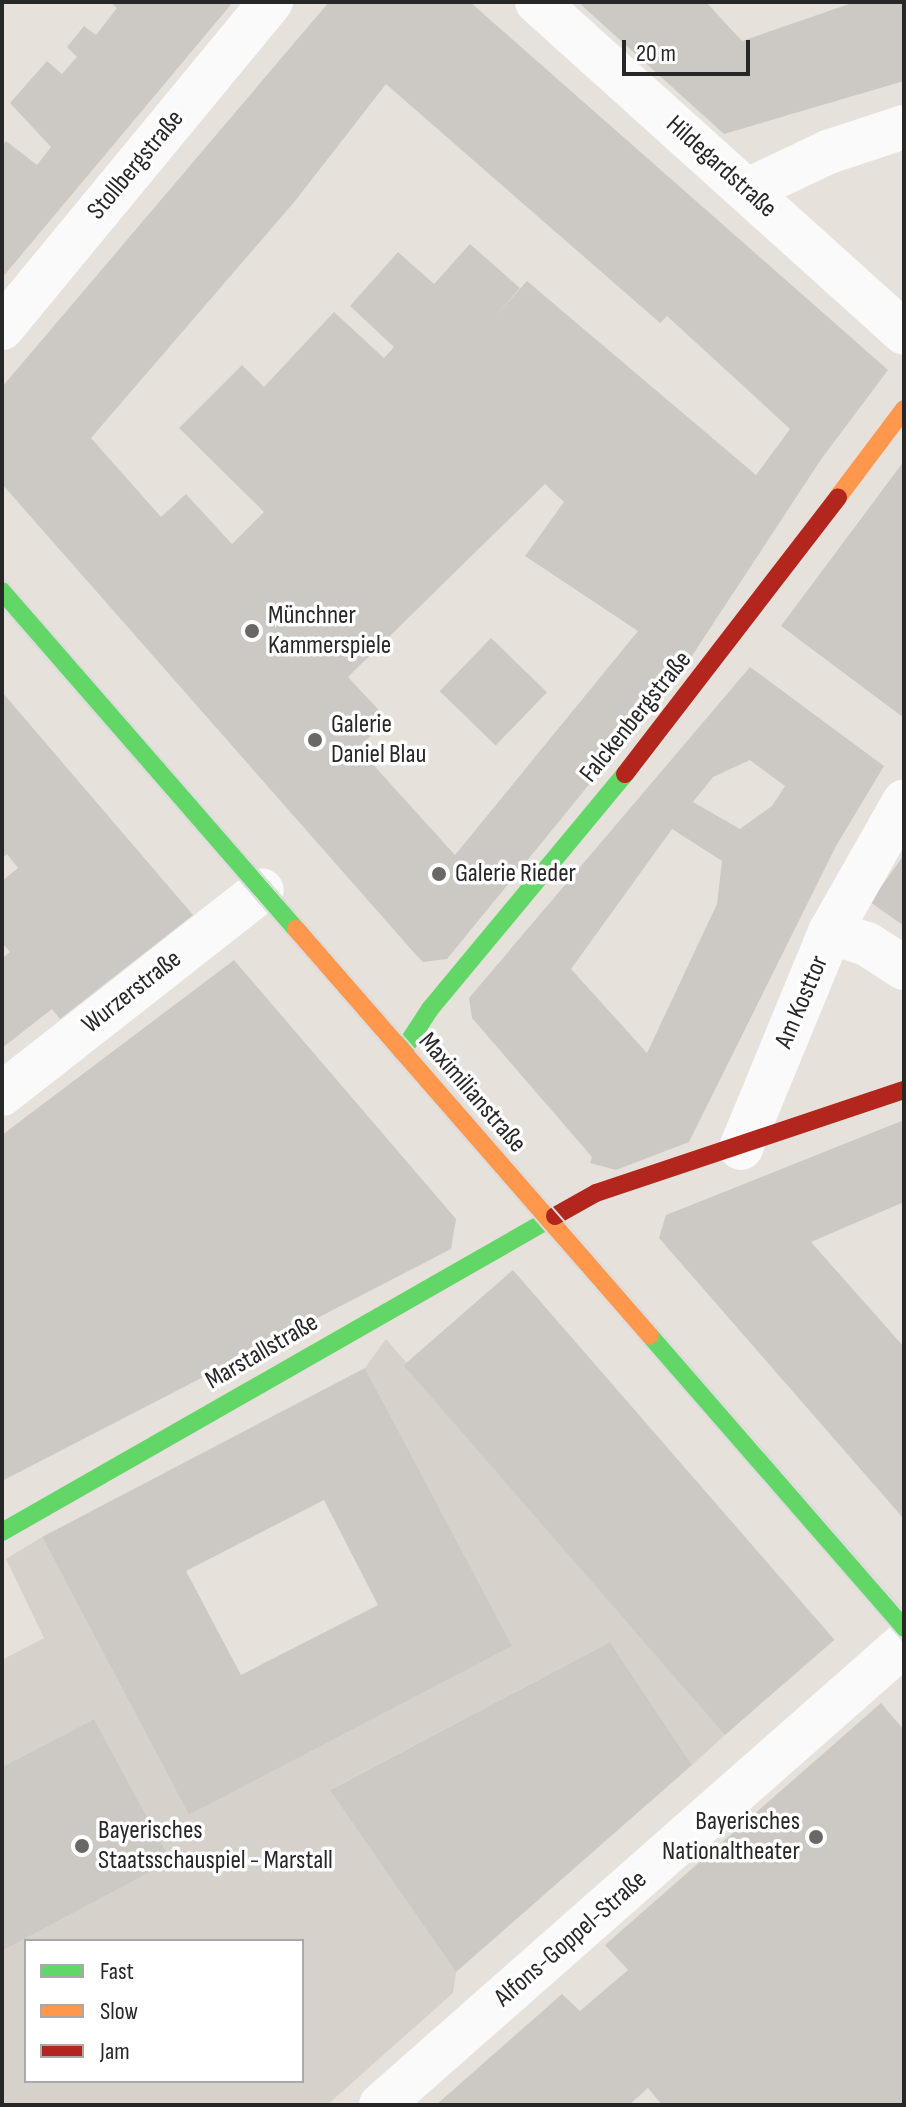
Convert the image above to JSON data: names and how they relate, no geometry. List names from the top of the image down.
{
  "streets": {
    "street": [
      "Stollbergstraße",
      "Hildegardstraße",
      "Falckenbergstraße",
      "Wurzerstraße",
      "Am Kosttor",
      "Maximilianstraße",
      "Marstallstraße",
      "Alfons-Goppel-Straße"
    ]
  },
  "crossings": [
    ["Falckenbergstraße", "Maximilianstraße"],
    ["Wurzerstraße", "Maximilianstraße"],
    ["Maximilianstraße", "Marstallstraße"]
  ],
  "places": [
    "Münchner Kammerspiele",
    "Galerie Daniel Blau",
    "Galerie Rieder",
    "Bayerisches Nationaltheater",
    "Bayerisches Staatsschauspiel - Marstall"
  ],
  "legend": ["Fast", "Slow", "Jam"],
  "scale_bar": "20 m"
}
